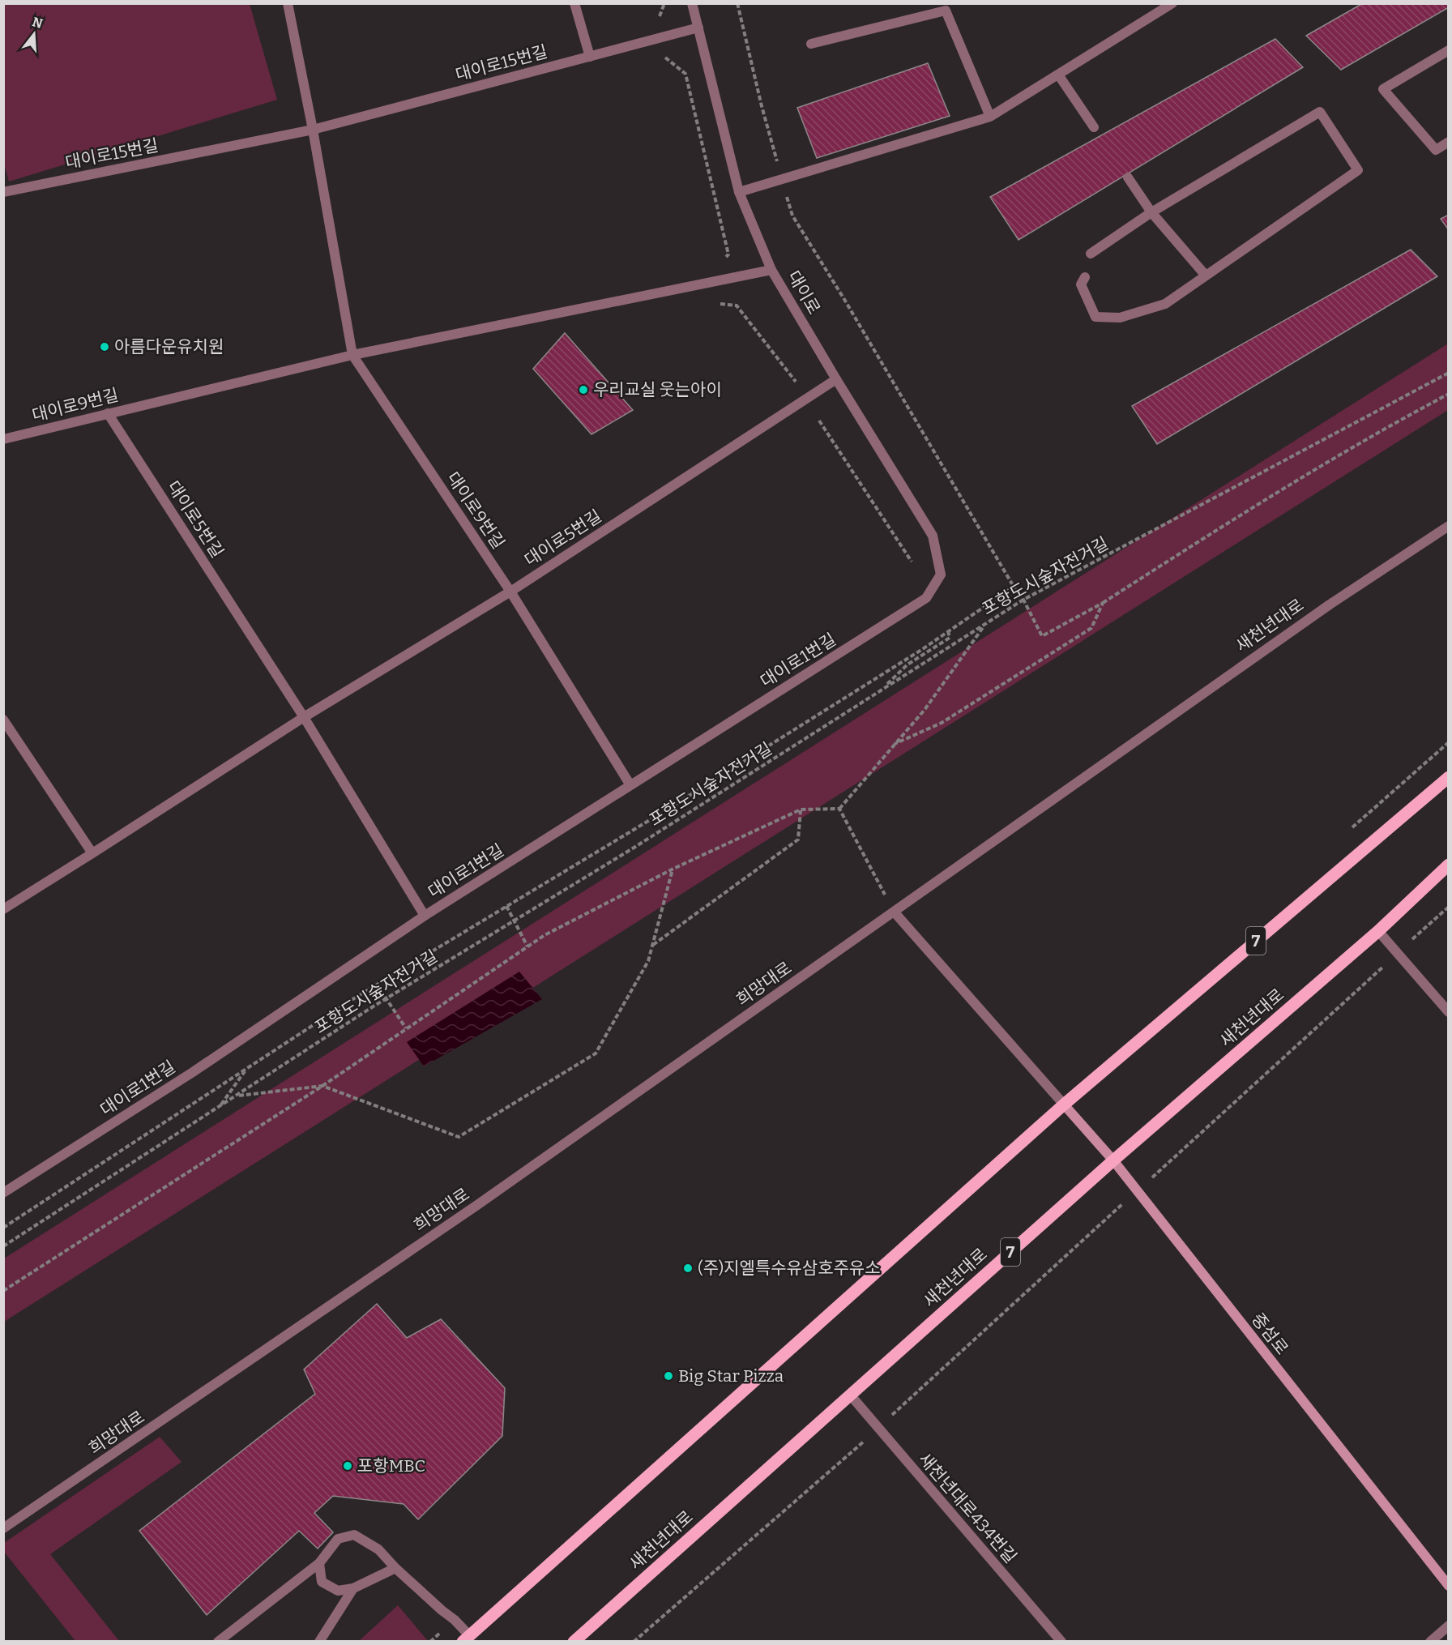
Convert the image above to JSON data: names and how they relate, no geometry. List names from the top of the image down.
{
  "streets": {
    "main road": ["새천년대로", "7", "중섬로"],
    "street": [
      "대이로15번길",
      "대이로",
      "대이로9번길",
      "대이로5번길",
      "대이로1번길",
      "희망대로",
      "새천년대로434번길"
    ],
    "path": ["포항도시숲자전거길"]
  },
  "crossings": [
    ["대이로15번길", "대이로"],
    ["대이로", "대이로9번길"],
    ["대이로", "대이로5번길"],
    ["대이로", "대이로1번길"],
    ["대이로9번길", "대이로5번길"],
    ["대이로9번길", "대이로1번길"],
    ["대이로5번길", "대이로1번길"],
    ["새천년대로", "희망대로"],
    ["새천년대로", "중섬로"],
    ["새천년대로", "새천년대로434번길"],
    ["7", "중섬로"]
  ],
  "places": [
    "아름다운유치원",
    "우리교실 웃는아이",
    "(주)지엘특수유삼호주유소",
    "Big Star Pizza",
    "포항MBC"
  ],
  "north": "top"
}
